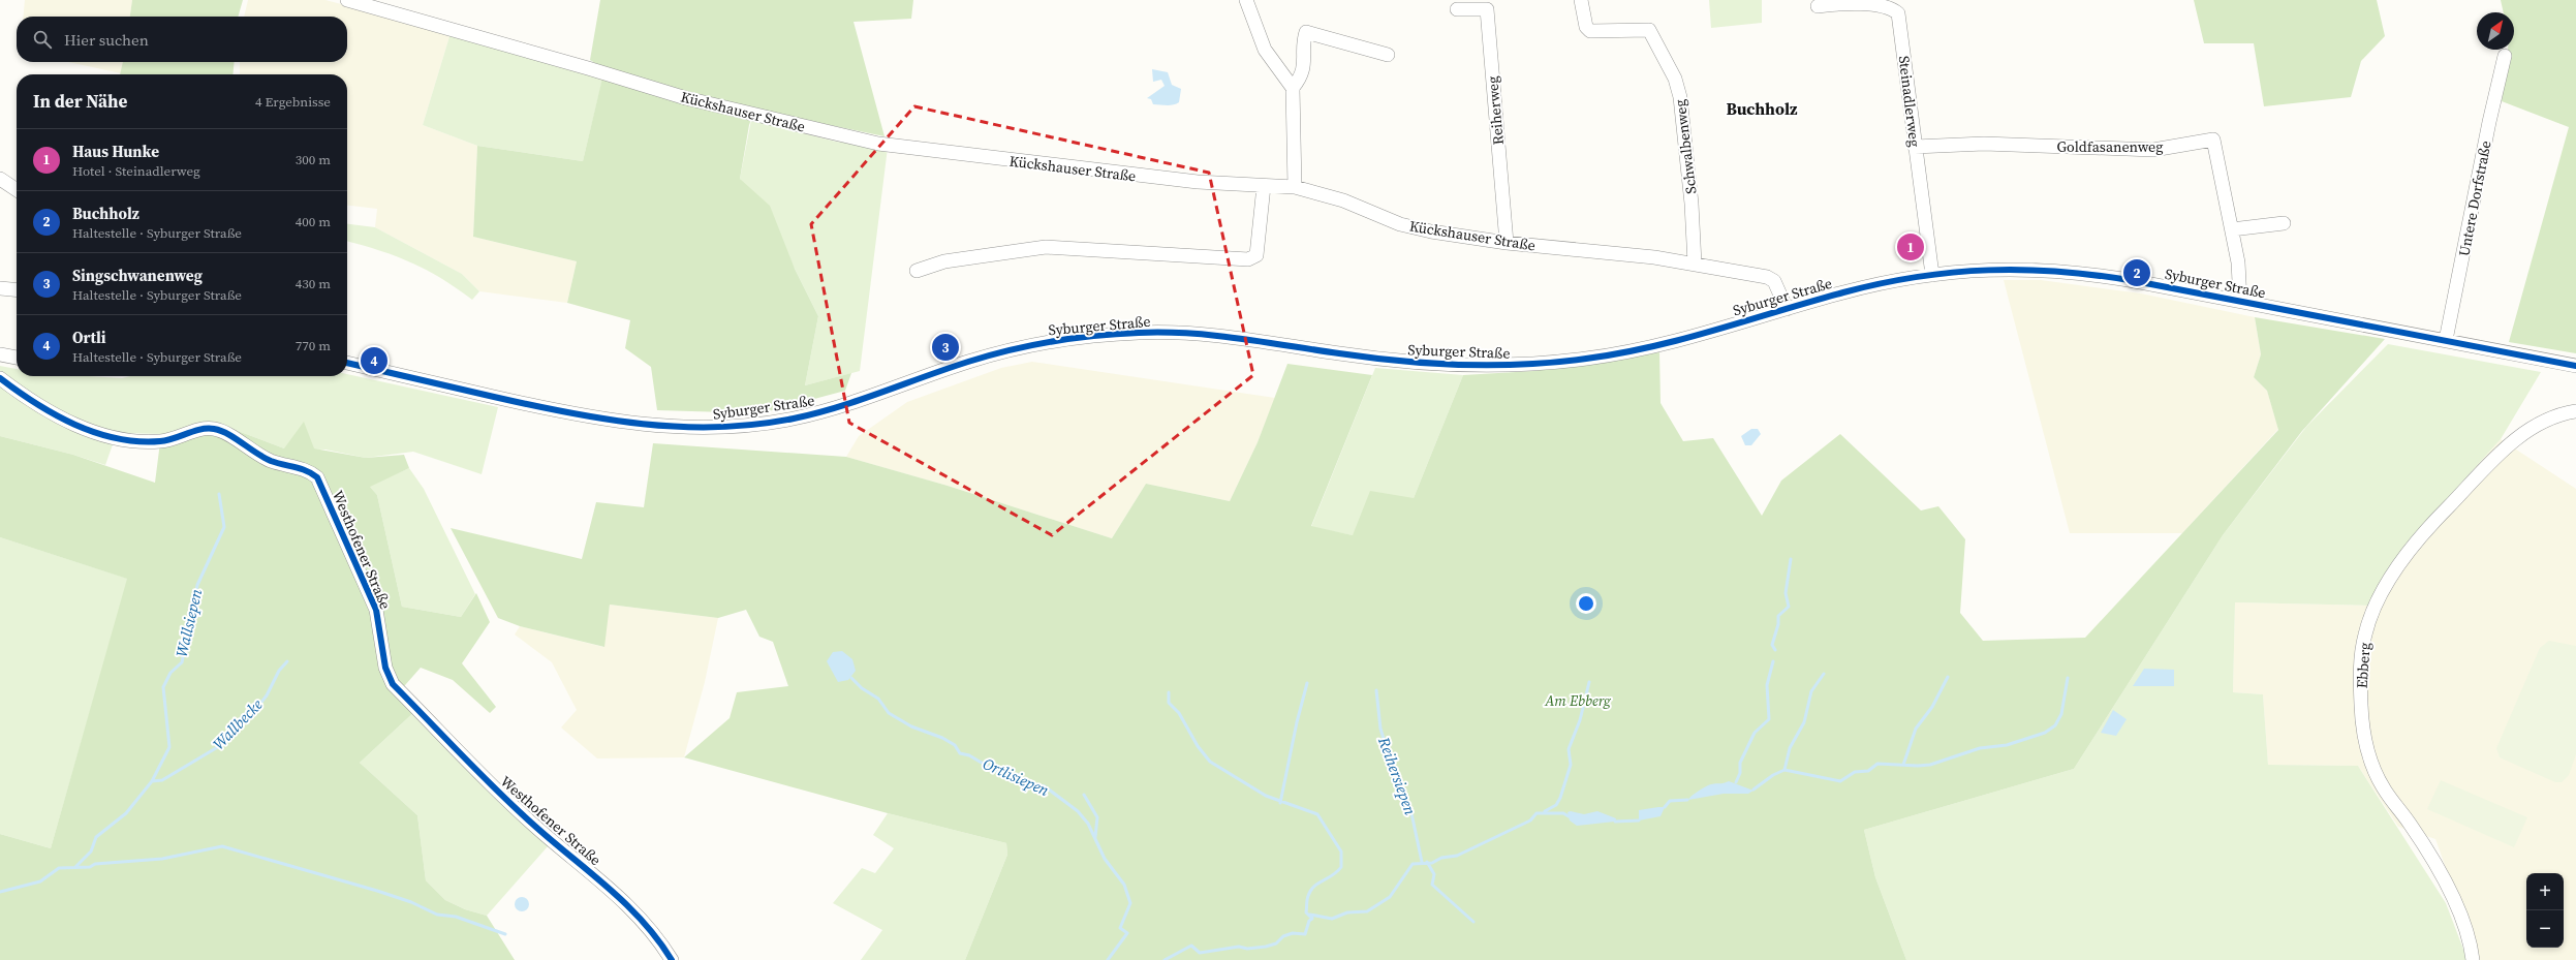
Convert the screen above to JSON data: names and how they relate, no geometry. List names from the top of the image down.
{
  "streets": {
    "street": [
      "Steinadlerweg",
      "Reiherweg",
      "Kückshauser Straße",
      "Schwalbenweg",
      "Goldfasanenweg",
      "Untere Dorfstraße",
      "Syburger Straße",
      "Westhofener Straße",
      "Ebberg"
    ]
  },
  "crossings": [
    ["Steinadlerweg", "Goldfasanenweg"],
    ["Steinadlerweg", "Syburger Straße"],
    ["Reiherweg", "Kückshauser Straße"],
    ["Kückshauser Straße", "Schwalbenweg"],
    ["Kückshauser Straße", "Syburger Straße"],
    ["Goldfasanenweg", "Syburger Straße"],
    ["Untere Dorfstraße", "Syburger Straße"]
  ],
  "districts": ["Buchholz"],
  "water": [
    "Wallsiepen",
    "Wallbecke",
    "Reihersiepen",
    "Ortlisiepen"
  ],
  "parks": ["Am Ebberg"],
  "north": "top right",
  "page": {
    "search": "Hier suchen",
    "heading": ["In der Nähe", "4 Ergebnisse"],
    "list": [
      {
        "mark": "1",
        "name": "Haus Hunke",
        "note": "Hotel · Steinadlerweg",
        "value": "300 m"
      },
      {
        "mark": "2",
        "name": "Buchholz",
        "note": "Haltestelle · Syburger Straße",
        "value": "400 m"
      },
      {
        "mark": "3",
        "name": "Singschwanenweg",
        "note": "Haltestelle · Syburger Straße",
        "value": "430 m"
      },
      {
        "mark": "4",
        "name": "Ortli",
        "note": "Haltestelle · Syburger Straße",
        "value": "770 m"
      }
    ],
    "pins": [
      "1",
      "2",
      "3",
      "4"
    ],
    "map_buttons": ["+", "−"]
  }
}
